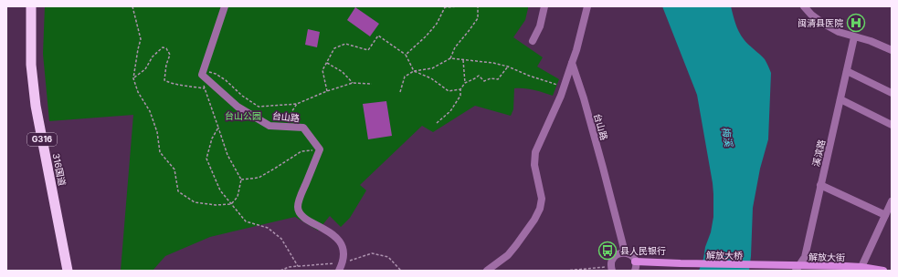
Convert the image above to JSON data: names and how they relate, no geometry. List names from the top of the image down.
{
  "streets": {
    "highway": ["G316", "316国道"],
    "main road": ["解放大桥", "解放大街"],
    "street": ["台山路", "溪滨路"]
  },
  "crossings": [
    ["溪滨路", "解放大街"],
    ["解放大桥", "解放大街"]
  ],
  "water": ["梅溪"],
  "parks": ["台山公园"],
  "places": {
    "hospital": ["闽清县医院"],
    "bus stop": ["县人民银行"]
  }
}
